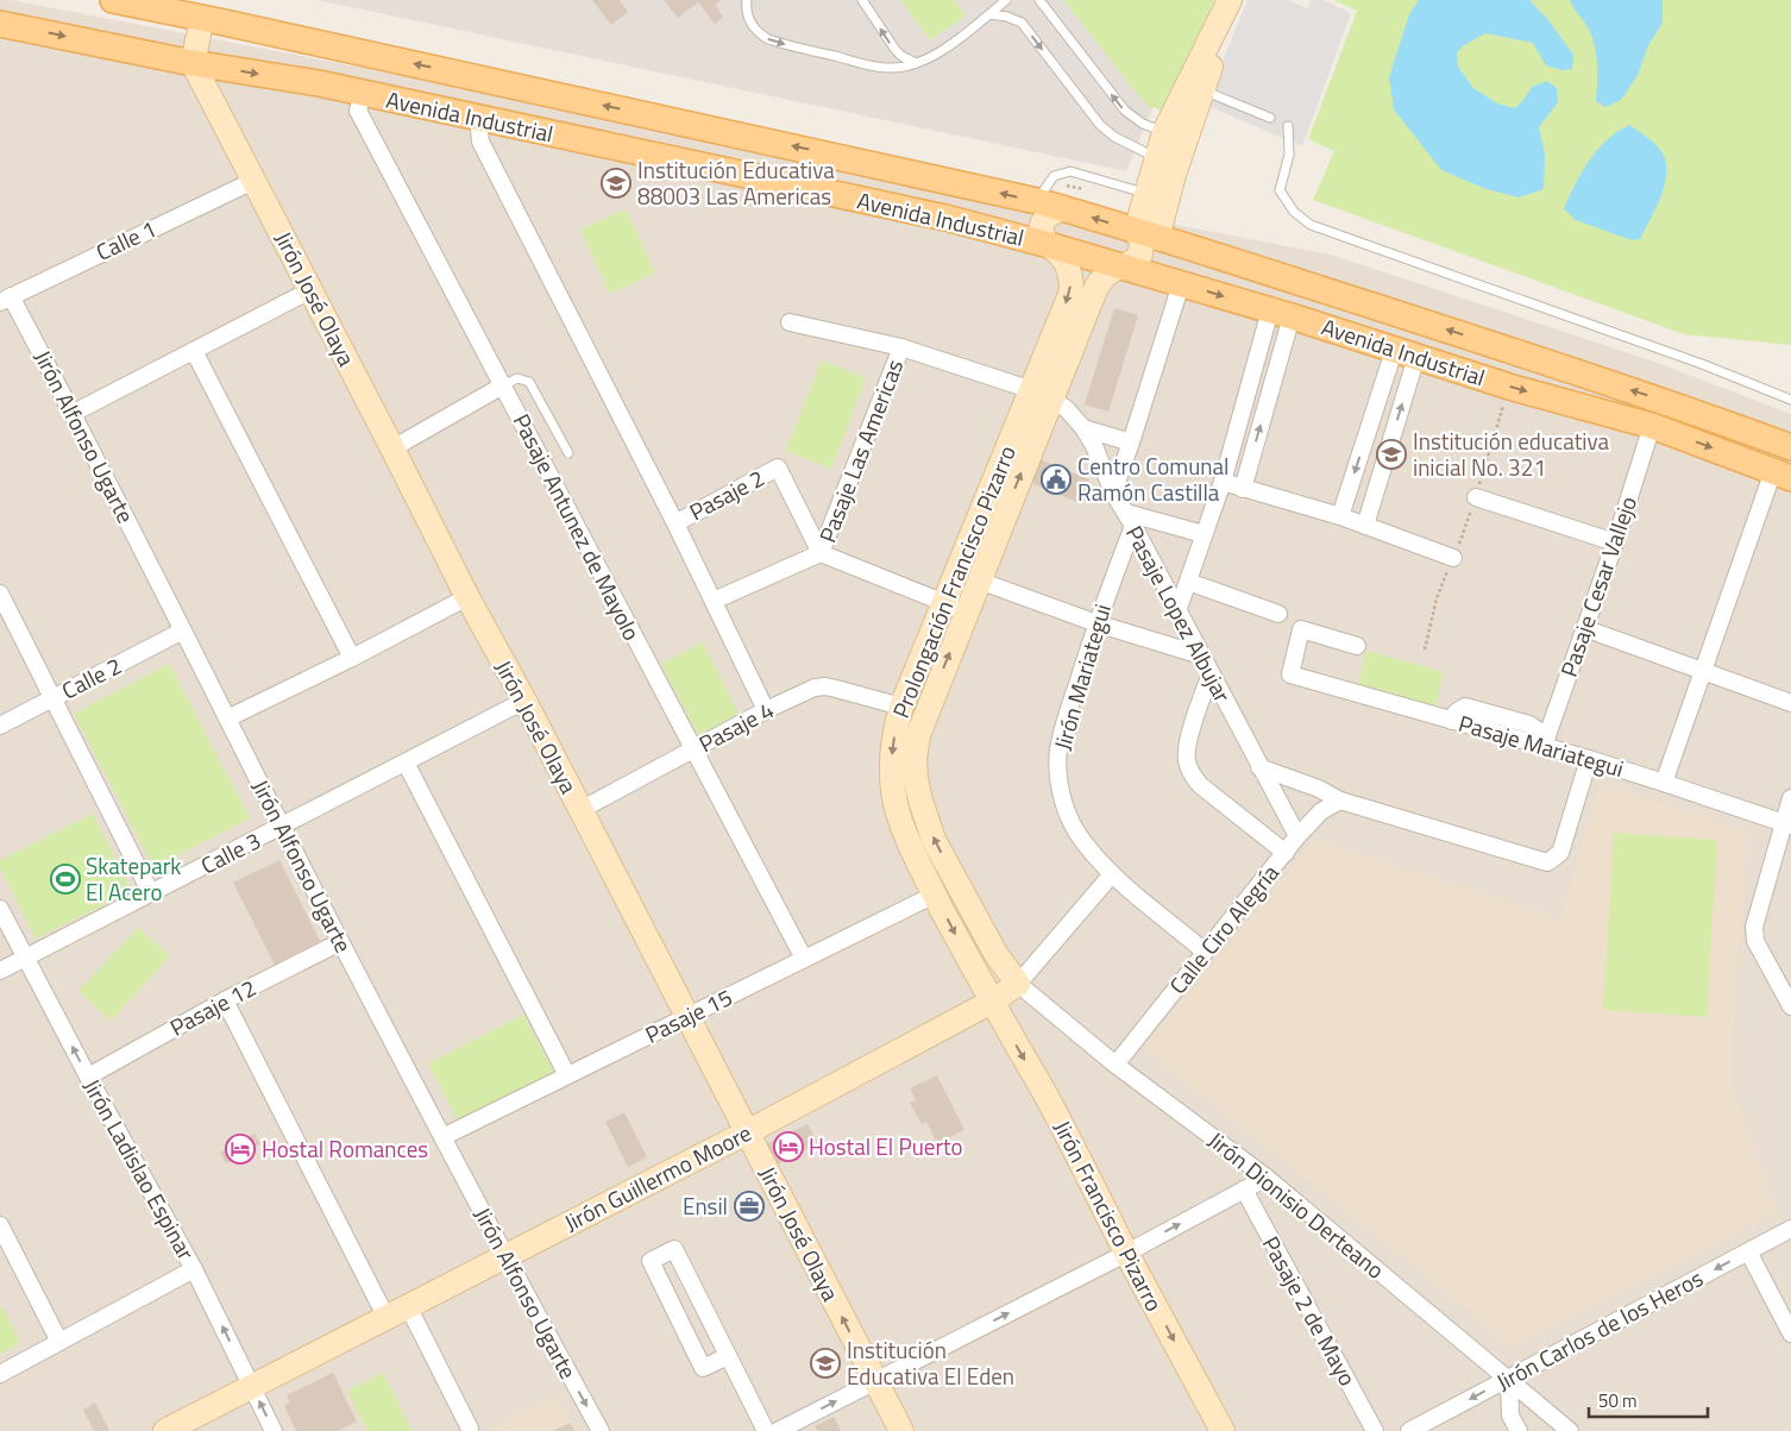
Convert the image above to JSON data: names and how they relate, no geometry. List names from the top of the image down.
{
  "streets": {
    "main road": [
      "Avenida Industrial",
      "Jirón José Olaya",
      "Prolongación Francisco Pizarro",
      "Jirón Guillermo Moore",
      "Jirón Francisco Pizarro"
    ],
    "street": [
      "Calle 1",
      "Jirón Alfonso Ugarte",
      "Pasaje Las Americas",
      "Pasaje 2",
      "Pasaje Antunez de Mayolo",
      "Pasaje Cesar Vallejo",
      "Pasaje Lopez Albujar",
      "Jirón Mariategui",
      "Calle 2",
      "Pasaje 4",
      "Pasaje Mariategui",
      "Calle 3",
      "Calle Ciro Alegría",
      "Pasaje 12",
      "Pasaje 15",
      "Jirón Ladislao Espinar",
      "Jirón Dionisio Derteano",
      "Pasaje 2 de Mayo",
      "Jirón Carlos de los Heros"
    ]
  },
  "crossings": [
    ["Avenida Industrial", "Jirón José Olaya"],
    ["Avenida Industrial", "Pasaje Antunez de Mayolo"],
    ["Avenida Industrial", "Prolongación Francisco Pizarro"],
    ["Avenida Industrial", "Pasaje Cesar Vallejo"],
    ["Calle 1", "Jirón José Olaya"],
    ["Calle 1", "Jirón Alfonso Ugarte"],
    ["Jirón José Olaya", "Pasaje 4"],
    ["Jirón José Olaya", "Calle 3"],
    ["Jirón José Olaya", "Pasaje 15"],
    ["Jirón José Olaya", "Jirón Guillermo Moore"],
    ["Jirón Alfonso Ugarte", "Calle 2"],
    ["Jirón Alfonso Ugarte", "Calle 3"],
    ["Jirón Alfonso Ugarte", "Pasaje 12"],
    ["Jirón Alfonso Ugarte", "Pasaje 15"],
    ["Jirón Alfonso Ugarte", "Jirón Guillermo Moore"],
    ["Pasaje Las Americas", "Pasaje 2"],
    ["Pasaje Las Americas", "Pasaje Lopez Albujar"],
    ["Pasaje Antunez de Mayolo", "Pasaje 4"],
    ["Pasaje Antunez de Mayolo", "Pasaje 15"],
    ["Prolongación Francisco Pizarro", "Pasaje Lopez Albujar"],
    ["Prolongación Francisco Pizarro", "Pasaje 4"],
    ["Prolongación Francisco Pizarro", "Pasaje 15"],
    ["Prolongación Francisco Pizarro", "Jirón Guillermo Moore"],
    ["Prolongación Francisco Pizarro", "Jirón Dionisio Derteano"],
    ["Prolongación Francisco Pizarro", "Jirón Francisco Pizarro"],
    ["Pasaje Cesar Vallejo", "Pasaje Mariategui"],
    ["Pasaje Lopez Albujar", "Jirón Mariategui"],
    ["Pasaje Lopez Albujar", "Calle Ciro Alegría"],
    ["Jirón Mariategui", "Calle Ciro Alegría"],
    ["Jirón Mariategui", "Jirón Guillermo Moore"],
    ["Calle 3", "Jirón Ladislao Espinar"],
    ["Calle Ciro Alegría", "Jirón Dionisio Derteano"],
    ["Pasaje 12", "Jirón Ladislao Espinar"],
    ["Jirón Ladislao Espinar", "Jirón Guillermo Moore"],
    ["Jirón Guillermo Moore", "Jirón Dionisio Derteano"],
    ["Jirón Guillermo Moore", "Jirón Francisco Pizarro"],
    ["Jirón Dionisio Derteano", "Jirón Carlos de los Heros"]
  ],
  "one_way": ["Jirón Ladislao Espinar", "Jirón Francisco Pizarro", "Jirón Carlos de los Heros"],
  "places": {
    "school or university": ["Institución Educativa 88003 Las Americas", "Institución educativa inicial No. 321", "Institución Educativa El Eden"],
    "public building": ["Centro Comunal Ramón Castilla"],
    "sports": ["Skatepark El Acero"],
    "hotel": ["Hostal El Puerto", "Hostal Romances"],
    "office": ["Ensil"]
  },
  "scale_bar": "50 m"
}
